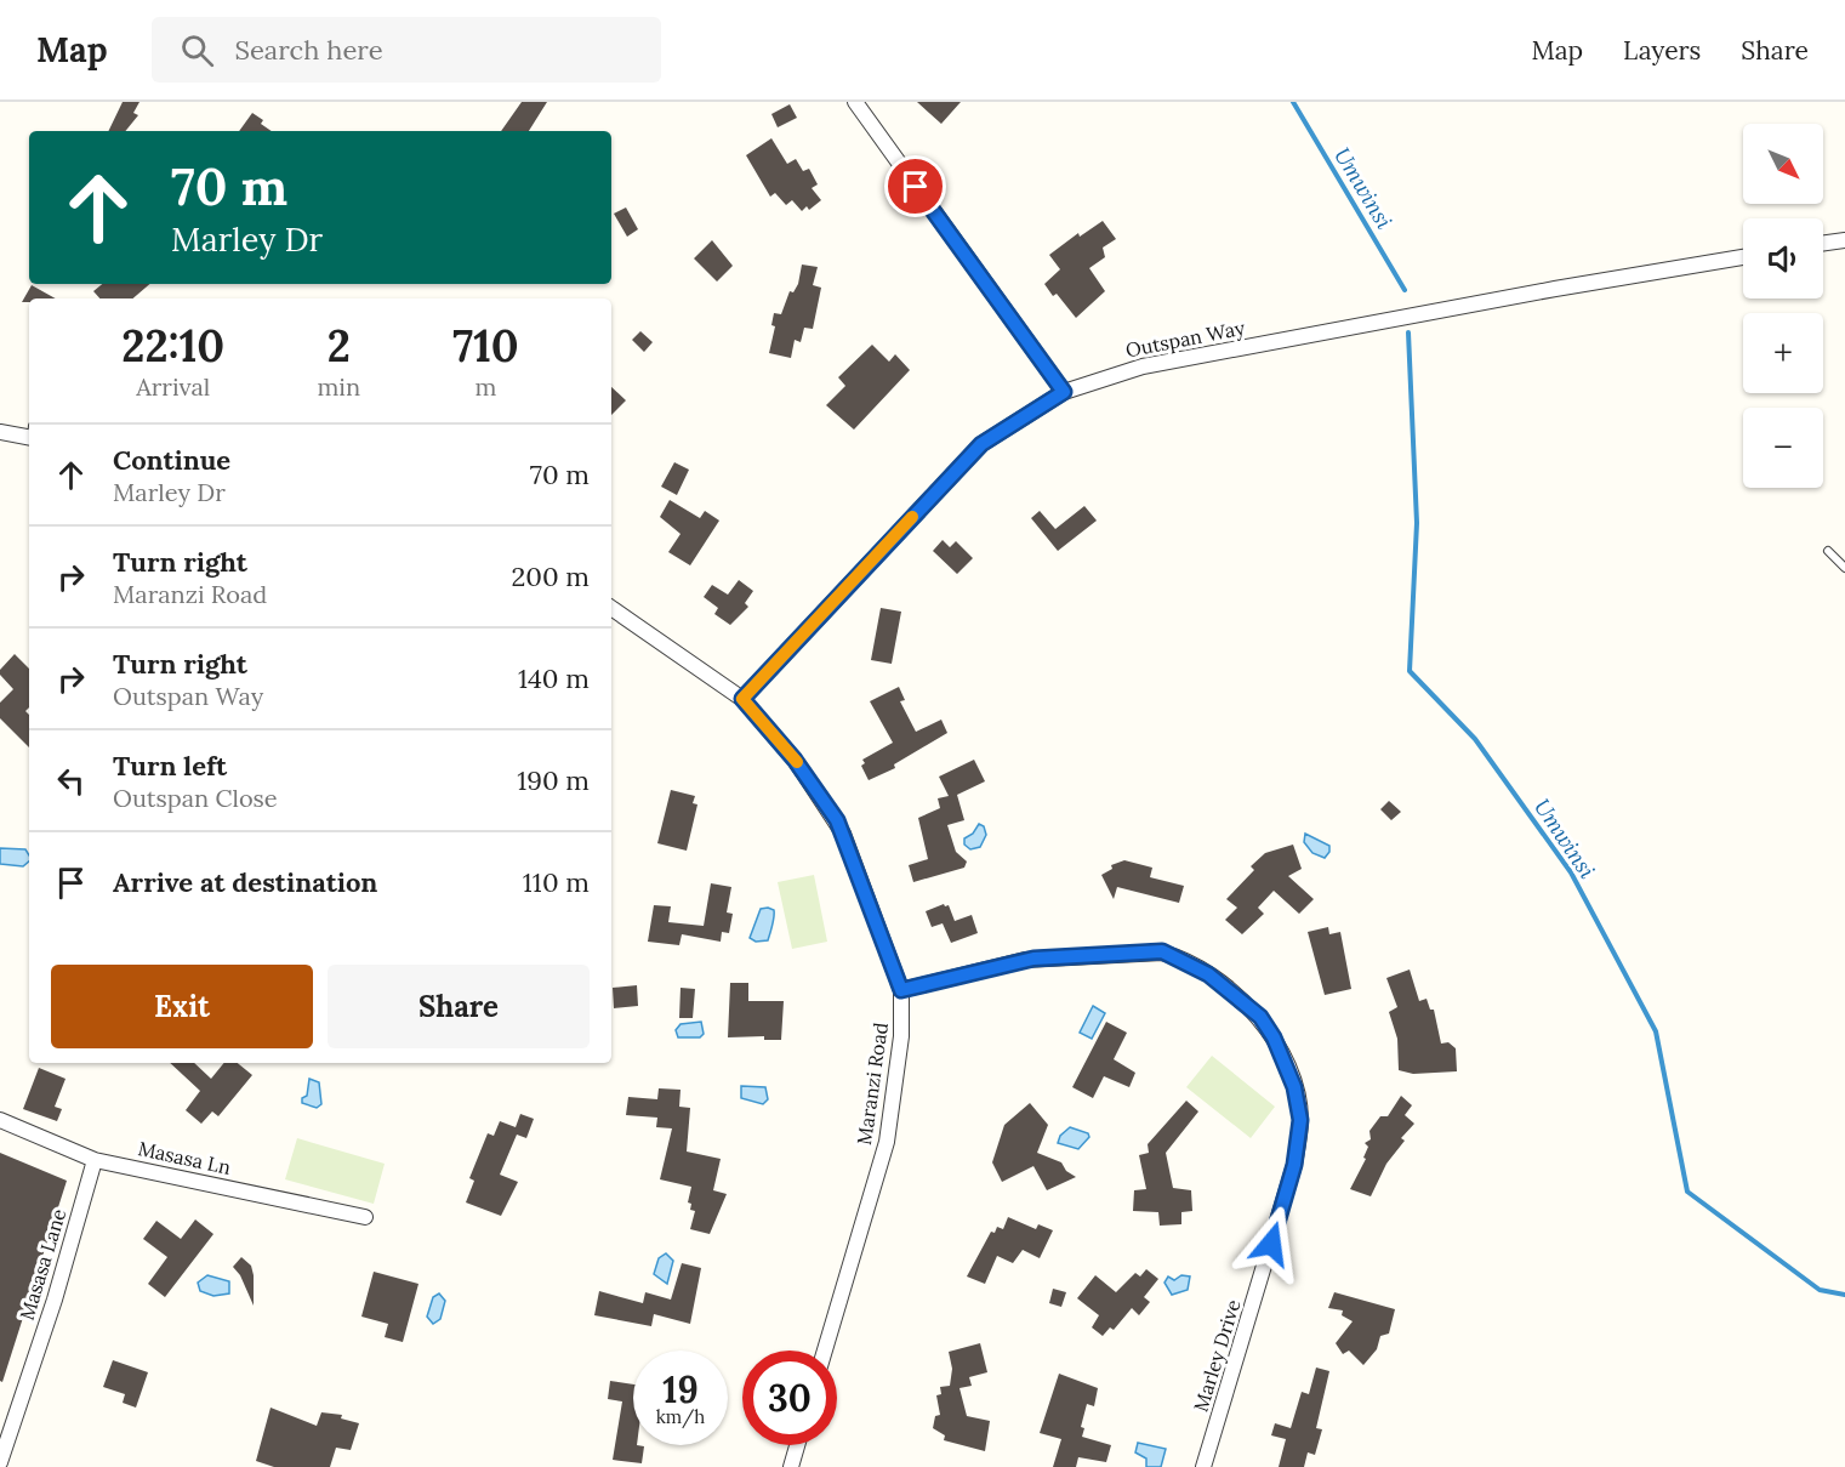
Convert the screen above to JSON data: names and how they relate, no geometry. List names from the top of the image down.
{
  "streets": {
    "street": [
      "Outspan Way",
      "Maranzi Road",
      "Masasa Ln",
      "Masasa Lane",
      "Marley Drive"
    ]
  },
  "crossings": [
    ["Outspan Way", "Maranzi Road"],
    ["Maranzi Road", "Marley Drive"],
    ["Masasa Ln", "Masasa Lane"]
  ],
  "water": ["Umwinsi"],
  "north": "bottom right",
  "page": {
    "header": "Map",
    "search": "Search here",
    "nav": ["Map", "Layers", "Share"],
    "map_buttons": ["+", "−"],
    "turn": ["70 m", "Marley Dr"],
    "eta": [
      "22:10",
      "Arrival",
      "2",
      "min",
      "710",
      "m"
    ],
    "list": [
      {
        "name": "Continue",
        "note": "Marley Dr",
        "value": "70 m"
      },
      {
        "name": "Turn right",
        "note": "Maranzi Road",
        "value": "200 m"
      },
      {
        "name": "Turn right",
        "note": "Outspan Way",
        "value": "140 m"
      },
      {
        "name": "Turn left",
        "note": "Outspan Close",
        "value": "190 m"
      },
      {
        "name": "Arrive at destination",
        "value": "110 m"
      }
    ],
    "buttons": ["Exit", "Share"],
    "speed": "19 km/h",
    "limit": "30"
  }
}
